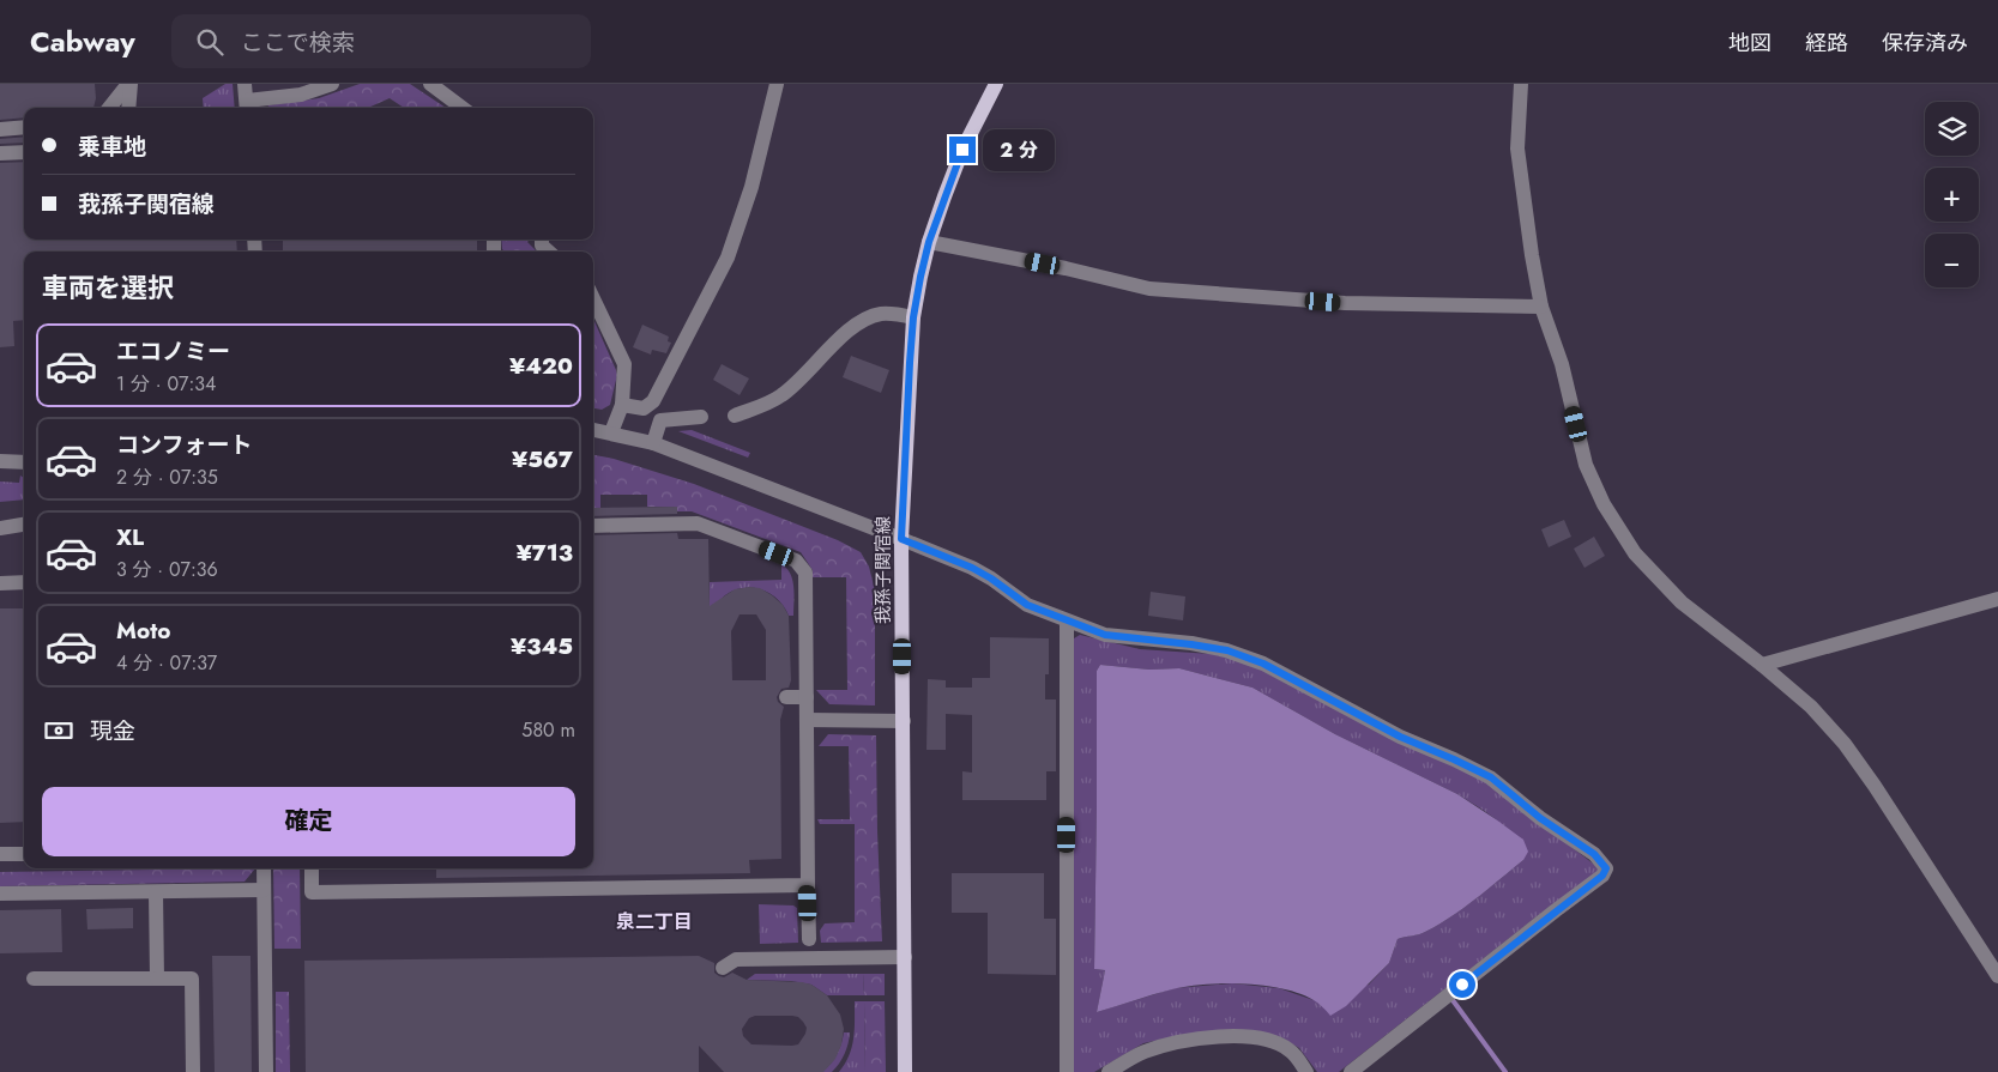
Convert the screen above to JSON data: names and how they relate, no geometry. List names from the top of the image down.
{
  "streets": {
    "main road": ["我孫子関宿線"]
  },
  "districts": ["泉二丁目"],
  "page": {
    "header": "Cabway",
    "search": "ここで検索",
    "nav": ["地図", "経路", "保存済み"],
    "map_buttons": ["+", "−"],
    "banner": ["乗車地", "我孫子関宿線"],
    "bubble": "2 分",
    "heading": "車両を選択",
    "list": [
      {
        "name": "エコノミー",
        "note": "1 分 · 07:34",
        "value": "¥420"
      },
      {
        "name": "コンフォート",
        "note": "2 分 · 07:35",
        "value": "¥567"
      },
      {
        "name": "XL",
        "note": "3 分 · 07:36",
        "value": "¥713"
      },
      {
        "name": "Moto",
        "note": "4 分 · 07:37",
        "value": "¥345"
      }
    ],
    "pay": ["現金", "580 m"],
    "buttons": "確定"
  }
}
